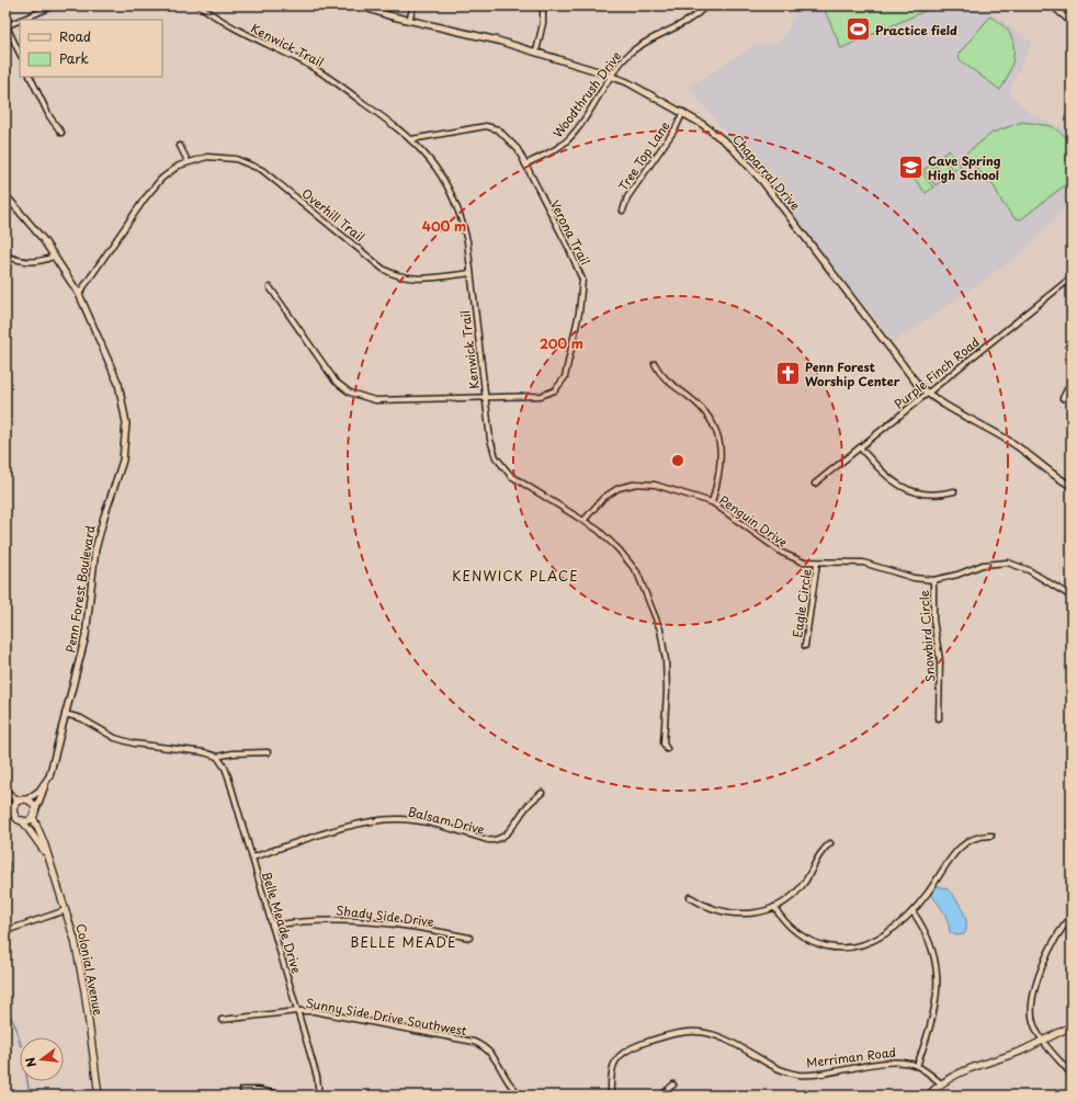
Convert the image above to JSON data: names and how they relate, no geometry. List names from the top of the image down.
{
  "streets": {
    "main road": ["Colonial Avenue"],
    "street": [
      "Kenwick Trail",
      "Woodthrush Drive",
      "Tree Top Lane",
      "Chaparral Drive",
      "Overhill Trail",
      "Verona Trail",
      "Purple Finch Road",
      "Penguin Drive",
      "Penn Forest Boulevard",
      "Eagle Circle",
      "Snowbird Circle",
      "Balsam Drive",
      "Shady Side Drive",
      "Belle Meade Drive",
      "Sunny Side Drive Southwest",
      "Merriman Road"
    ]
  },
  "crossings": [
    ["Kenwick Trail", "Overhill Trail"],
    ["Kenwick Trail", "Verona Trail"],
    ["Kenwick Trail", "Penguin Drive"],
    ["Woodthrush Drive", "Chaparral Drive"],
    ["Woodthrush Drive", "Verona Trail"],
    ["Tree Top Lane", "Chaparral Drive"],
    ["Chaparral Drive", "Purple Finch Road"],
    ["Overhill Trail", "Penn Forest Boulevard"],
    ["Penguin Drive", "Eagle Circle"],
    ["Penguin Drive", "Snowbird Circle"],
    ["Penn Forest Boulevard", "Colonial Avenue"],
    ["Balsam Drive", "Belle Meade Drive"],
    ["Shady Side Drive", "Belle Meade Drive"],
    ["Belle Meade Drive", "Sunny Side Drive Southwest"]
  ],
  "districts": ["KENWICK PLACE", "BELLE MEADE"],
  "places": {
    "sports": ["Practice field"],
    "school or university": ["Cave Spring High School"],
    "church": ["Penn Forest Worship Center"]
  },
  "legend": ["Road", "Park"],
  "north": "left",
  "rings": ["400 m", "200 m"]
}
